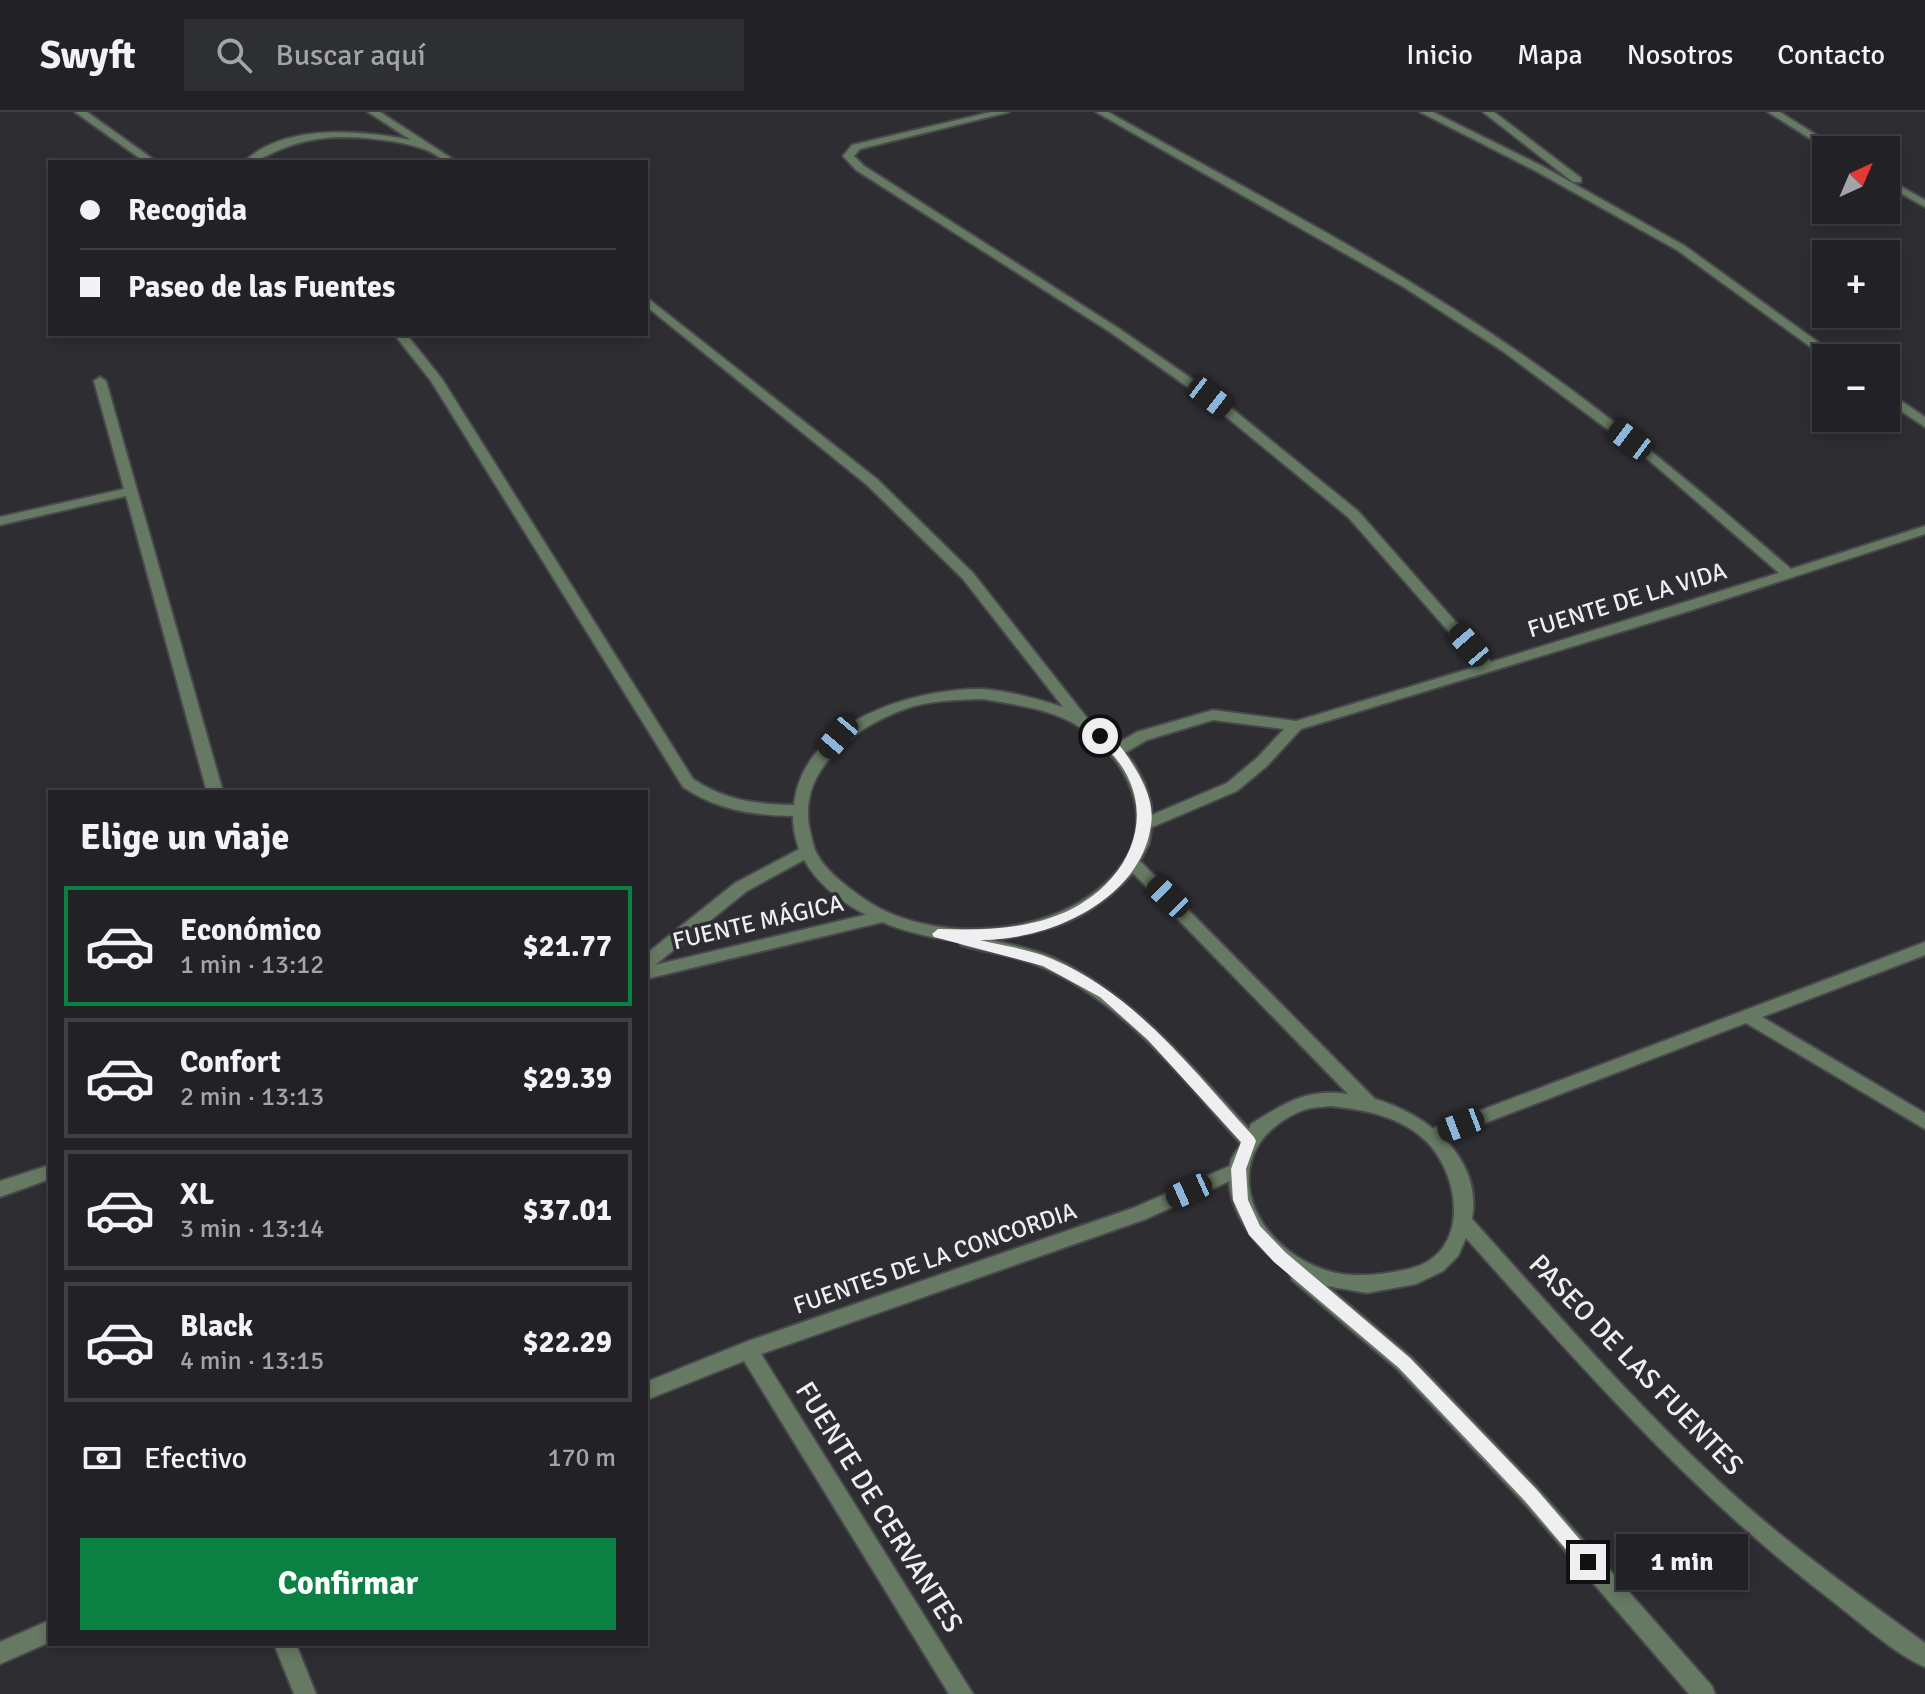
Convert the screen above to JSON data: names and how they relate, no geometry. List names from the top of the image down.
{
  "streets": {
    "street": [
      "FUENTE DE LA VIDA",
      "FUENTE MÁGICA",
      "FUENTES DE LA CONCORDIA",
      "PASEO DE LAS FUENTES",
      "FUENTE DE CERVANTES"
    ]
  },
  "crossings": [
    ["FUENTES DE LA CONCORDIA", "PASEO DE LAS FUENTES"],
    ["FUENTES DE LA CONCORDIA", "FUENTE DE CERVANTES"]
  ],
  "north": "top right",
  "page": {
    "header": "Swyft",
    "search": "Buscar aquí",
    "nav": [
      "Inicio",
      "Mapa",
      "Nosotros",
      "Contacto"
    ],
    "map_buttons": ["+", "−"],
    "banner": ["Recogida", "Paseo de las Fuentes"],
    "heading": "Elige un viaje",
    "list": [
      {
        "name": "Económico",
        "note": "1 min · 13:12",
        "value": "$21.77"
      },
      {
        "name": "Confort",
        "note": "2 min · 13:13",
        "value": "$29.39"
      },
      {
        "name": "XL",
        "note": "3 min · 13:14",
        "value": "$37.01"
      },
      {
        "name": "Black",
        "note": "4 min · 13:15",
        "value": "$22.29"
      }
    ],
    "pay": ["Efectivo", "170 m"],
    "buttons": "Confirmar",
    "bubble": "1 min"
  }
}
